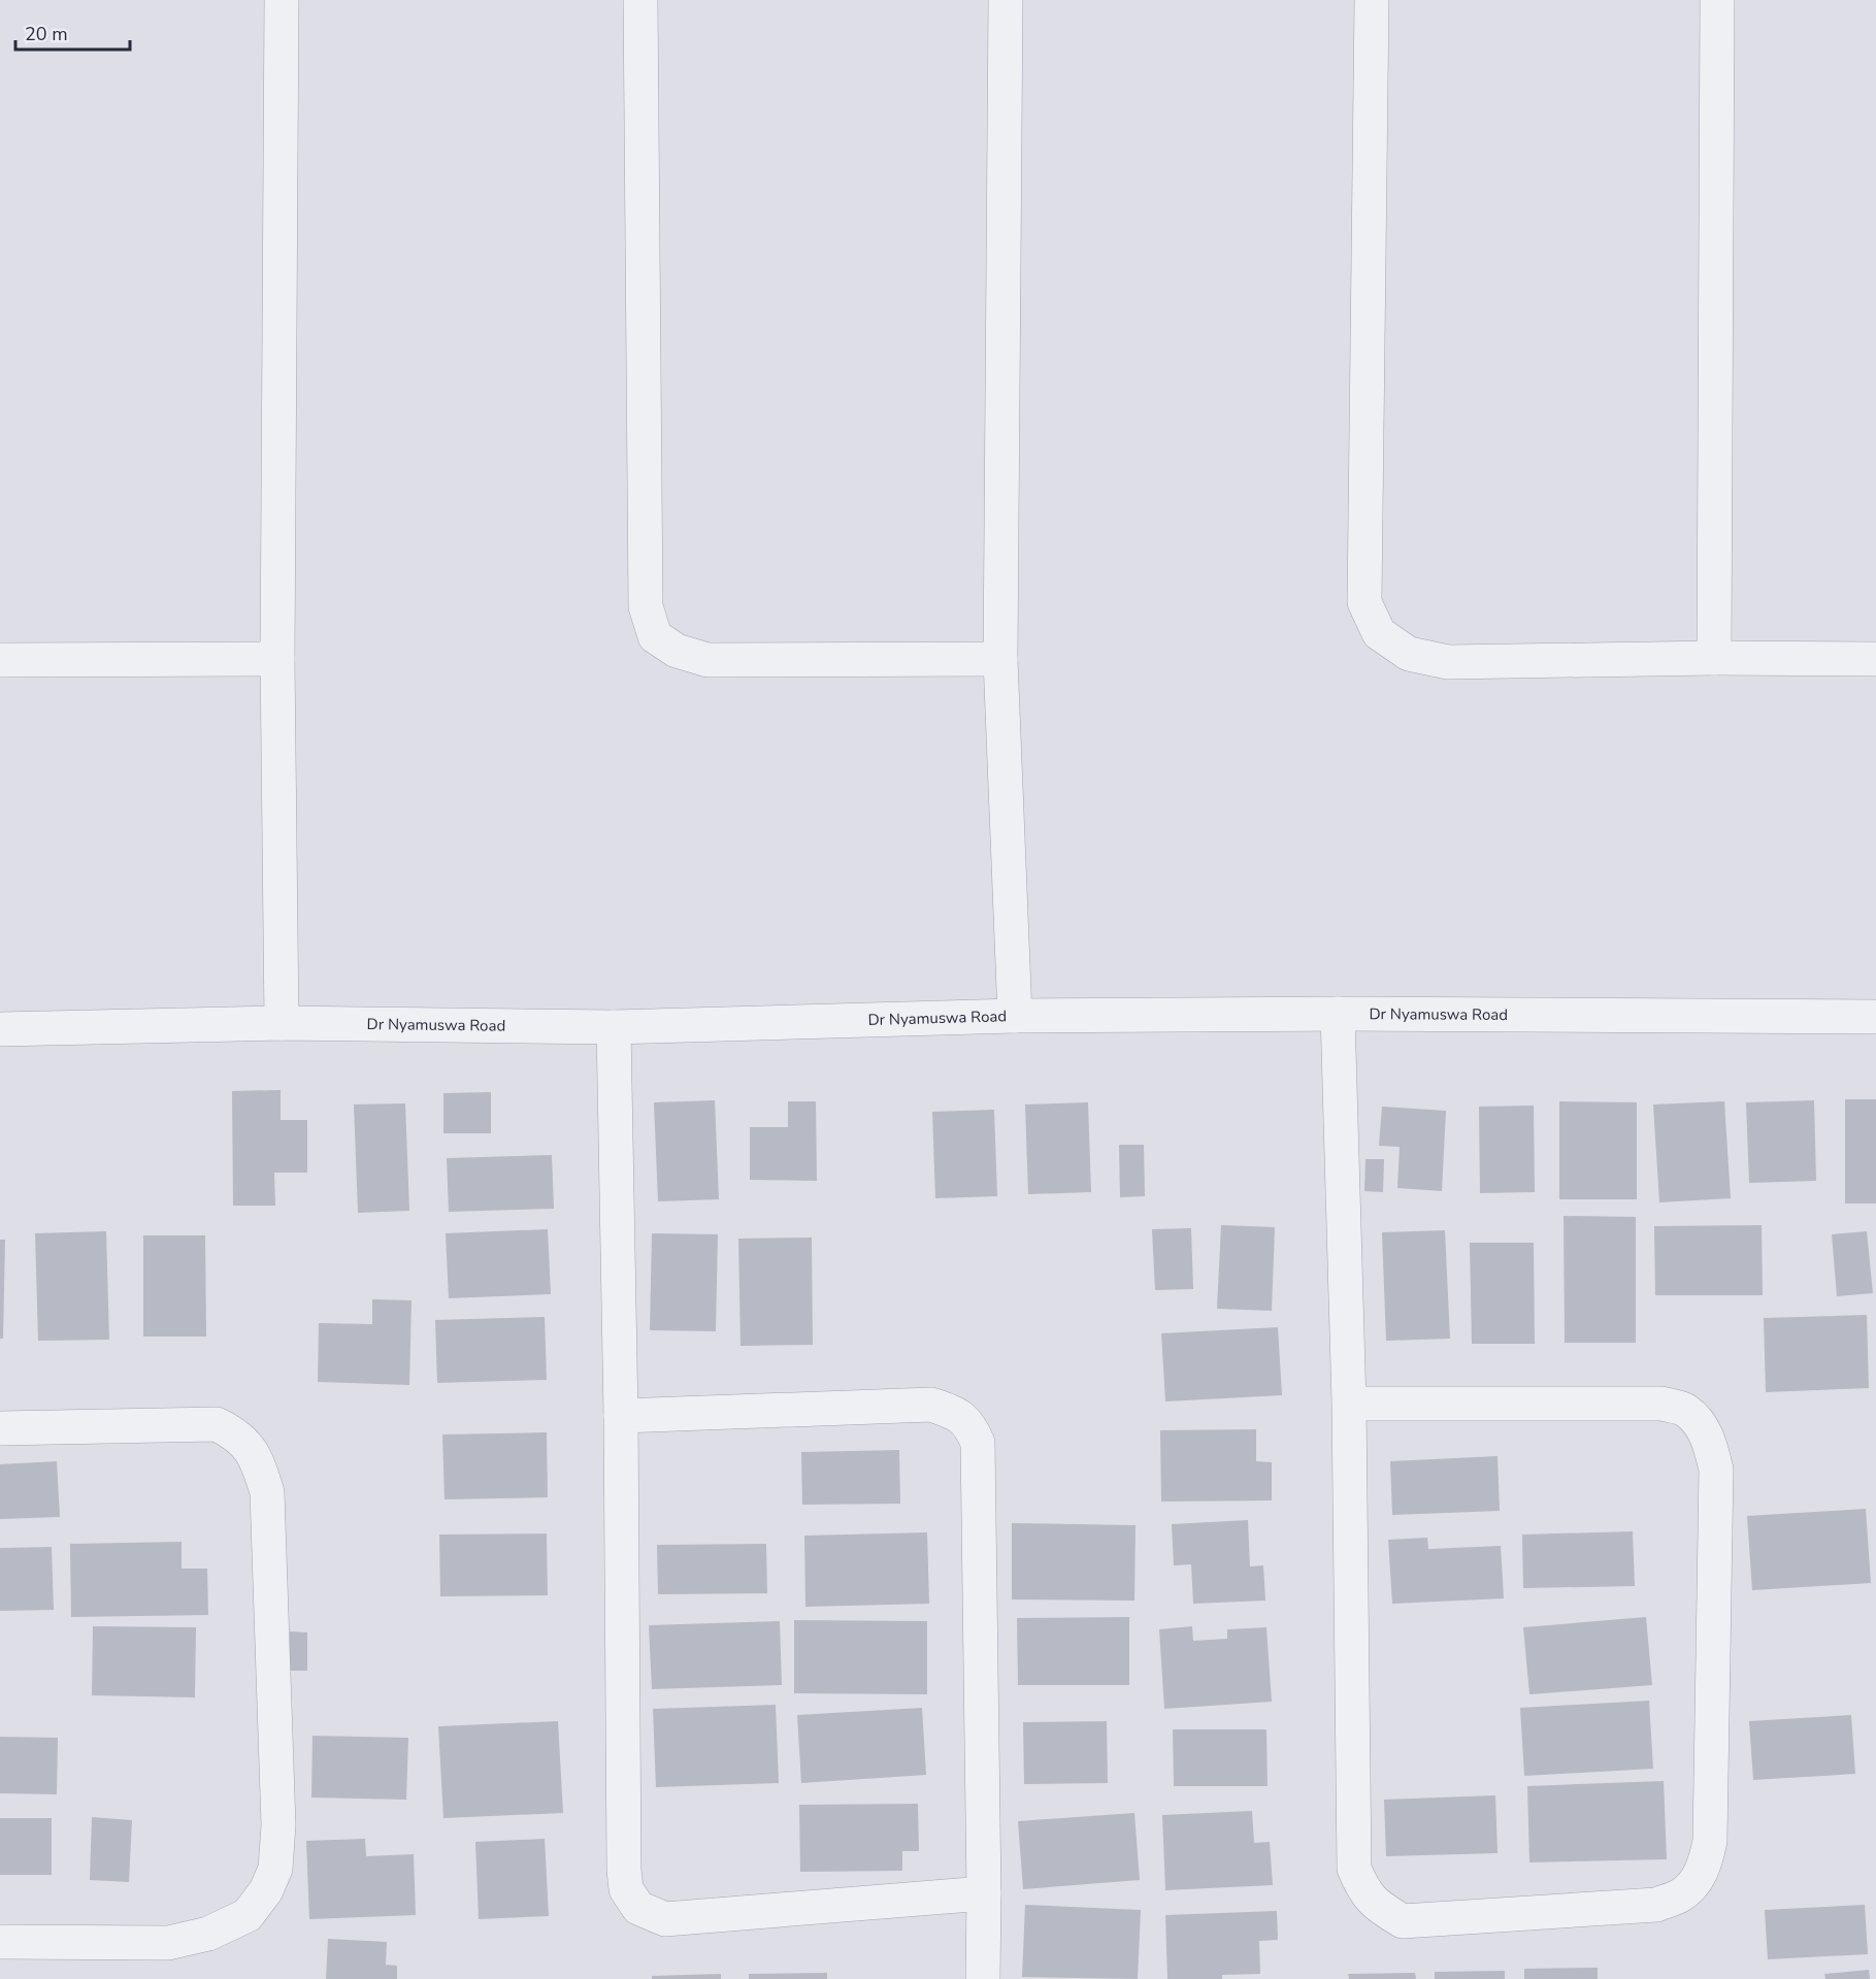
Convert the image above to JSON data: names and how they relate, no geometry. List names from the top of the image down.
{
  "streets": {
    "street": ["Dr Nyamuswa Road"]
  },
  "scale_bar": "20 m"
}
